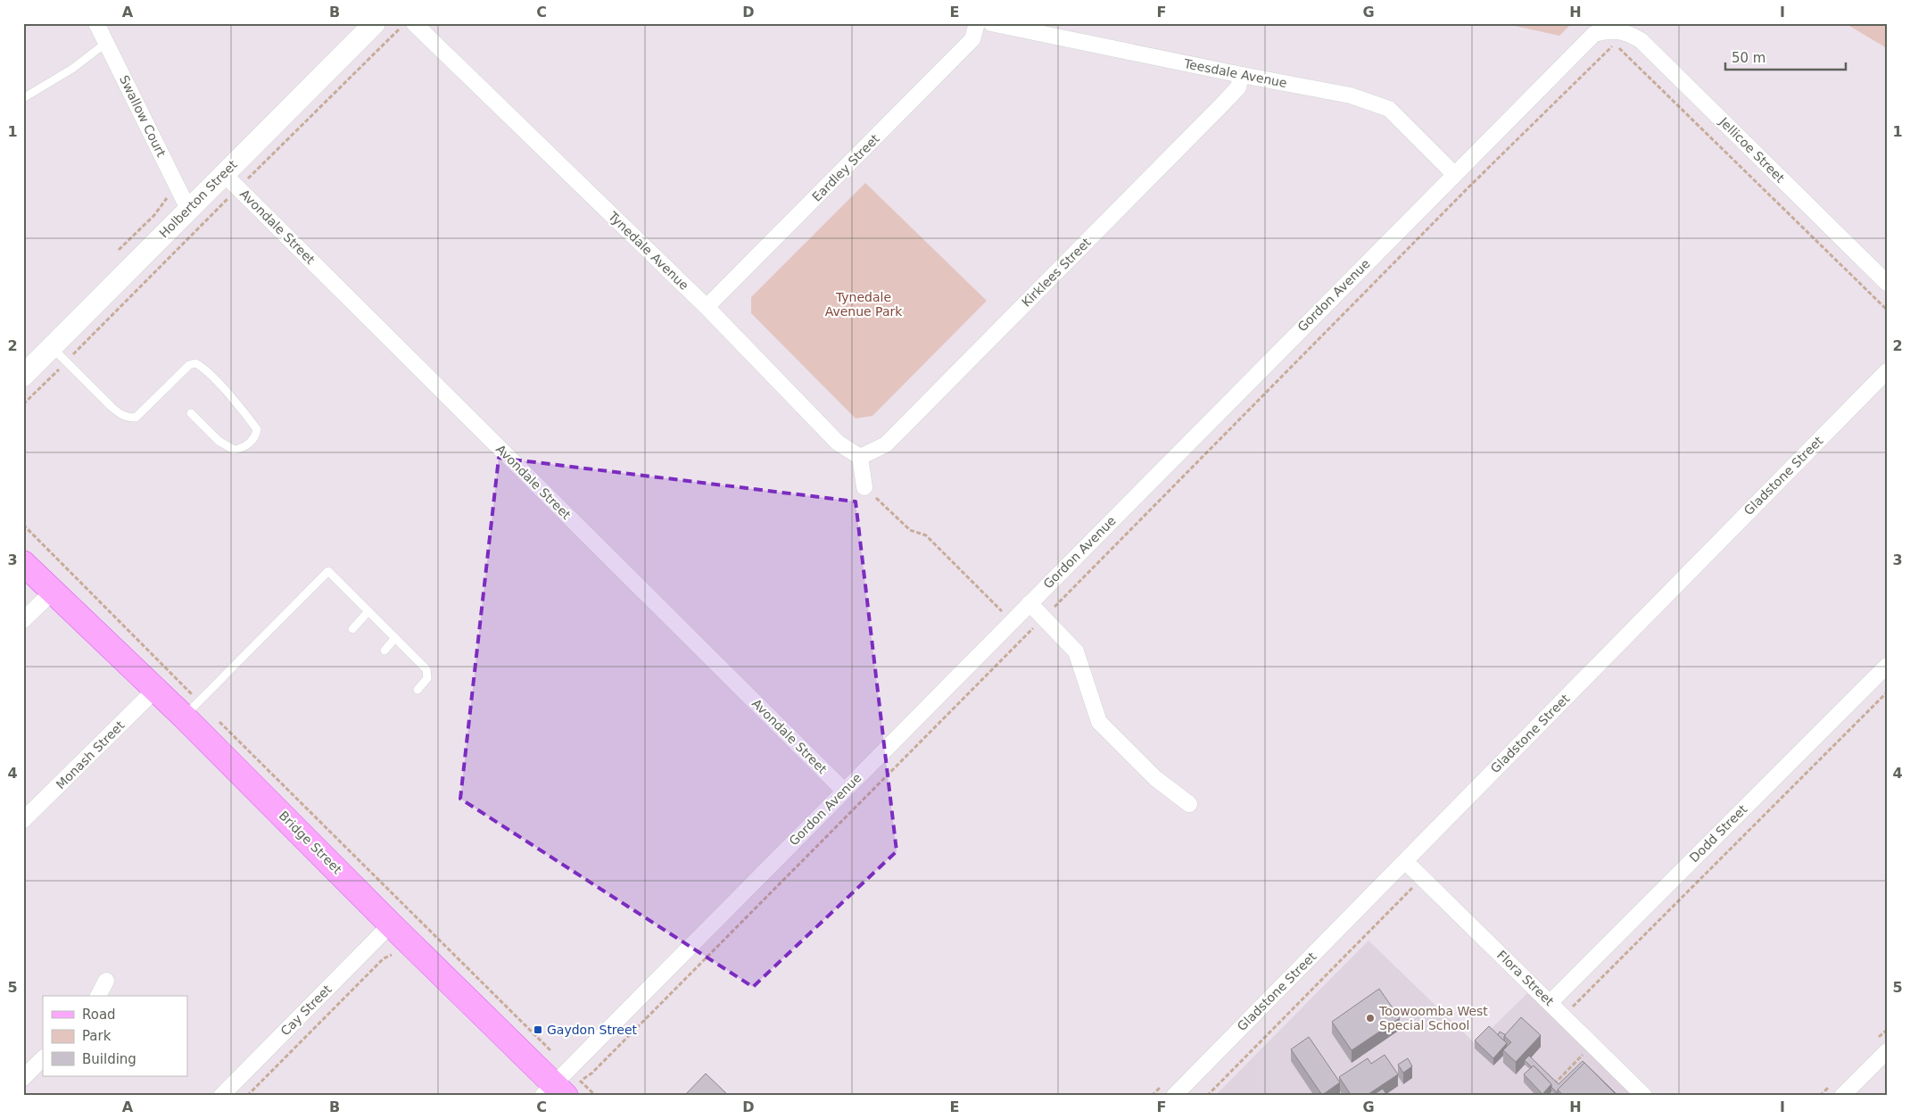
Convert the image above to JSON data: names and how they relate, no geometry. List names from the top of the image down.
{
  "streets": {
    "main road": ["Holberton Street", "Bridge Street"],
    "street": [
      "Teesdale Avenue",
      "Swallow Court",
      "Jellicoe Street",
      "Eardley Street",
      "Avondale Street",
      "Tynedale Avenue",
      "Kirklees Street",
      "Gordon Avenue",
      "Gladstone Street",
      "Monash Street",
      "Dodd Street",
      "Flora Street",
      "Cay Street"
    ]
  },
  "crossings": [
    ["Teesdale Avenue", "Kirklees Street"],
    ["Teesdale Avenue", "Gordon Avenue"],
    ["Swallow Court", "Holberton Street"],
    ["Jellicoe Street", "Gordon Avenue"],
    ["Eardley Street", "Tynedale Avenue"],
    ["Holberton Street", "Avondale Street"],
    ["Avondale Street", "Gordon Avenue"],
    ["Tynedale Avenue", "Kirklees Street"],
    ["Gordon Avenue", "Bridge Street"],
    ["Gladstone Street", "Flora Street"],
    ["Monash Street", "Bridge Street"],
    ["Dodd Street", "Flora Street"],
    ["Bridge Street", "Cay Street"]
  ],
  "parks": ["Tynedale Avenue Park"],
  "places": {
    "other": ["Toowoomba West Special School"],
    "transit": ["Gaydon Street"]
  },
  "legend": ["Road", "Park", "Building"],
  "scale_bar": "50 m",
  "grid": {
    "columns": [
      "A",
      "B",
      "C",
      "D",
      "E",
      "F",
      "G",
      "H",
      "I"
    ],
    "rows": [
      "1",
      "2",
      "3",
      "4",
      "5"
    ]
  }
}
